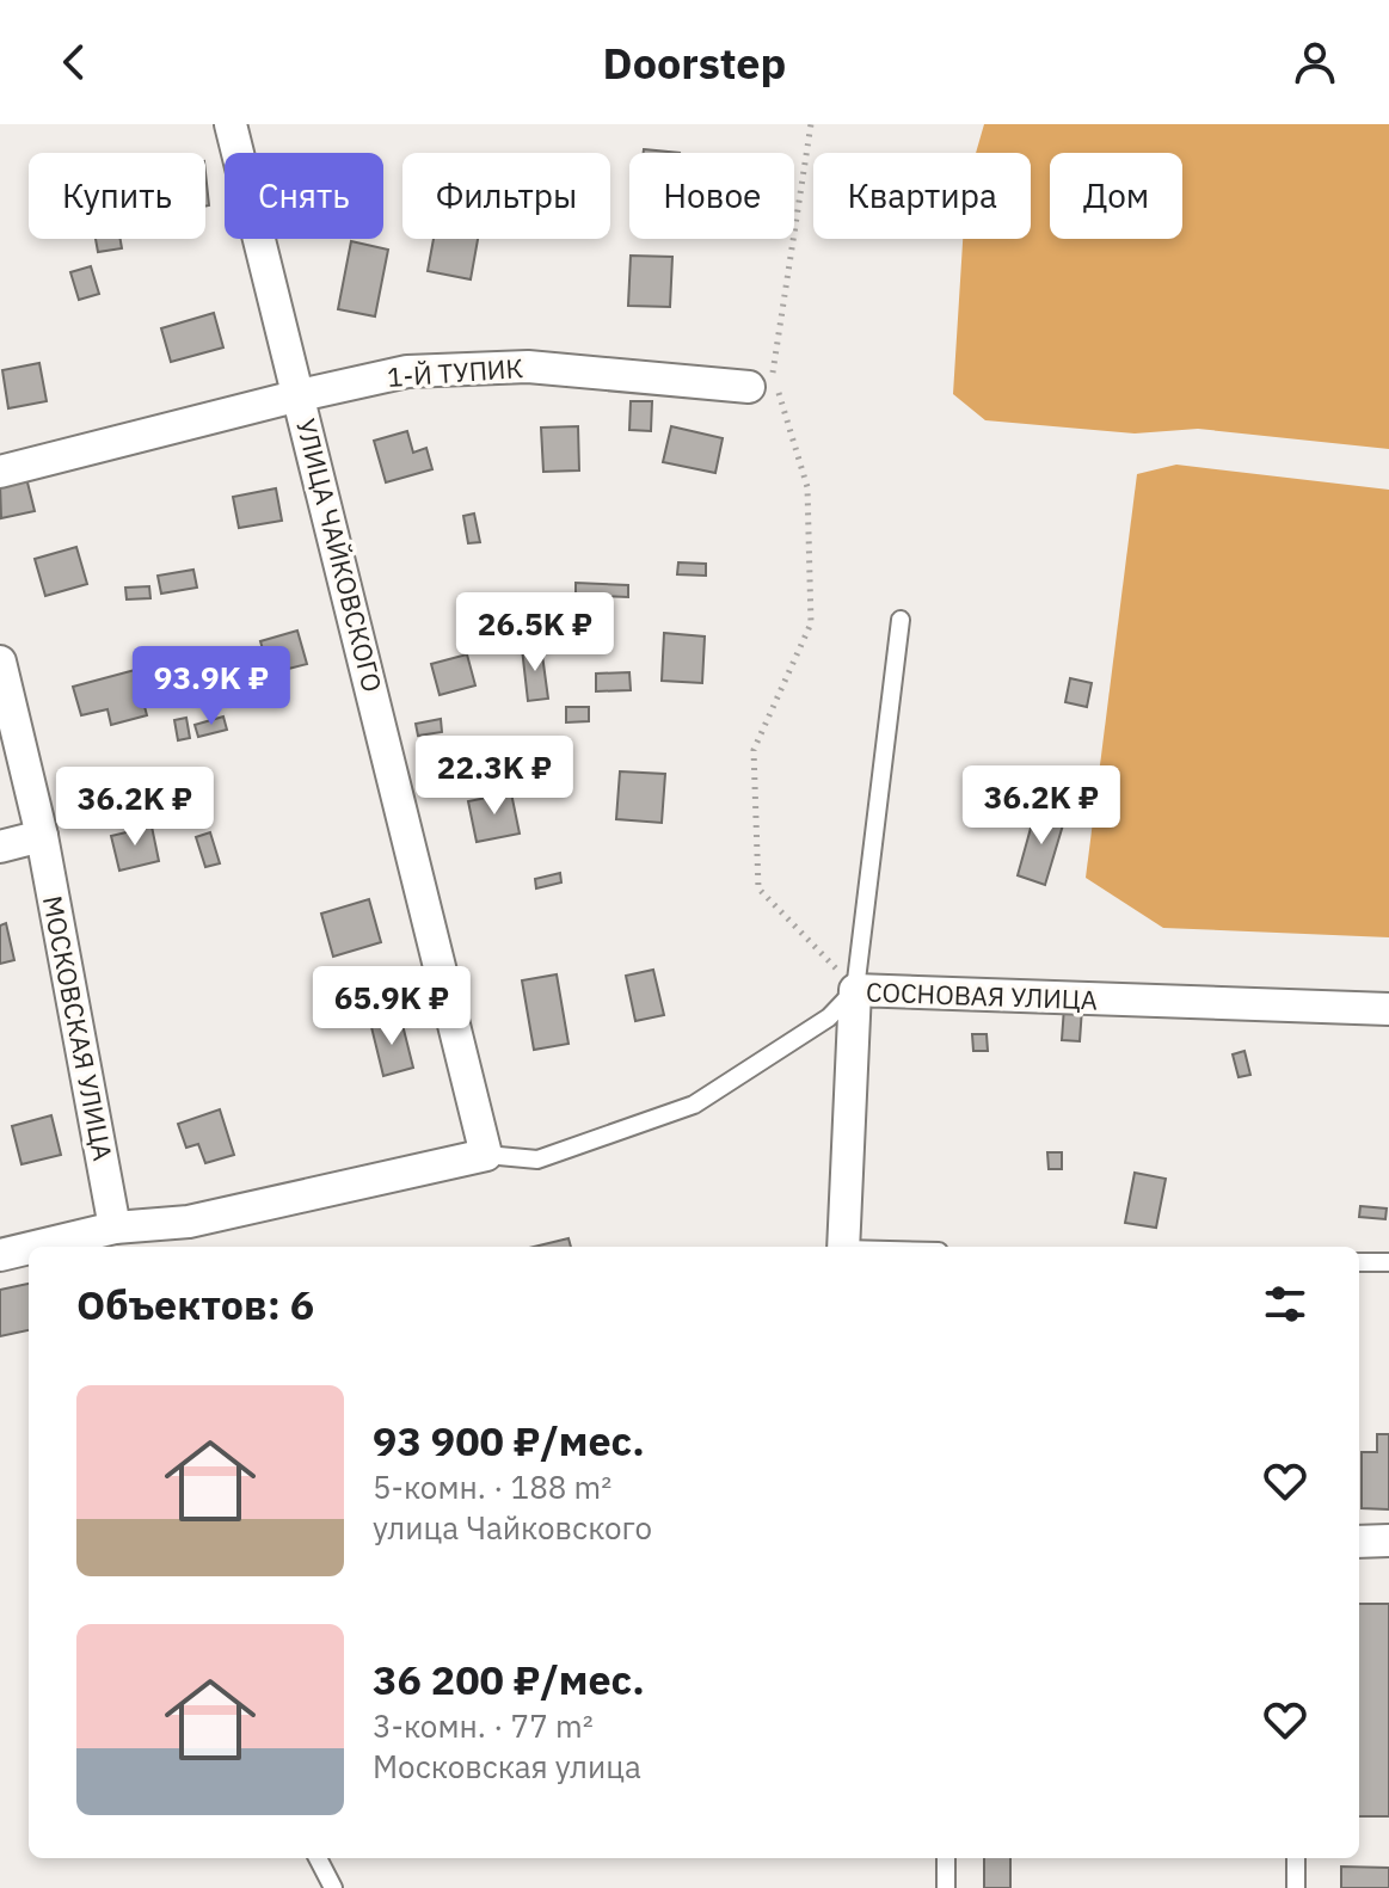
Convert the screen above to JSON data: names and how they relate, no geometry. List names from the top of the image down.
{
  "streets": {
    "street": [
      "1-Й ТУПИК",
      "УЛИЦА ЧАЙКОВСКОГО",
      "СОСНОВАЯ УЛИЦА",
      "МОСКОВСКАЯ УЛИЦА"
    ]
  },
  "crossings": [
    ["1-Й ТУПИК", "УЛИЦА ЧАЙКОВСКОГО"],
    ["УЛИЦА ЧАЙКОВСКОГО", "СОСНОВАЯ УЛИЦА"],
    ["СОСНОВАЯ УЛИЦА", "МОСКОВСКАЯ УЛИЦА"]
  ],
  "page": {
    "header": "Doorstep",
    "chip": [
      "Купить",
      "Снять",
      "Фильтры",
      "Новое",
      "Квартира",
      "Дом"
    ],
    "price": [
      "26.5K ₽",
      "93.9K ₽",
      "22.3K ₽",
      "36.2K ₽",
      "36.2K ₽",
      "65.9K ₽"
    ],
    "heading": "Объектов: 6",
    "list": [
      {
        "name": "93 900 ₽/мес.",
        "note": "5-комн. · 188 m² · улица Чайковского"
      },
      {
        "name": "36 200 ₽/мес.",
        "note": "3-комн. · 77 m² · Московская улица"
      }
    ]
  }
}
